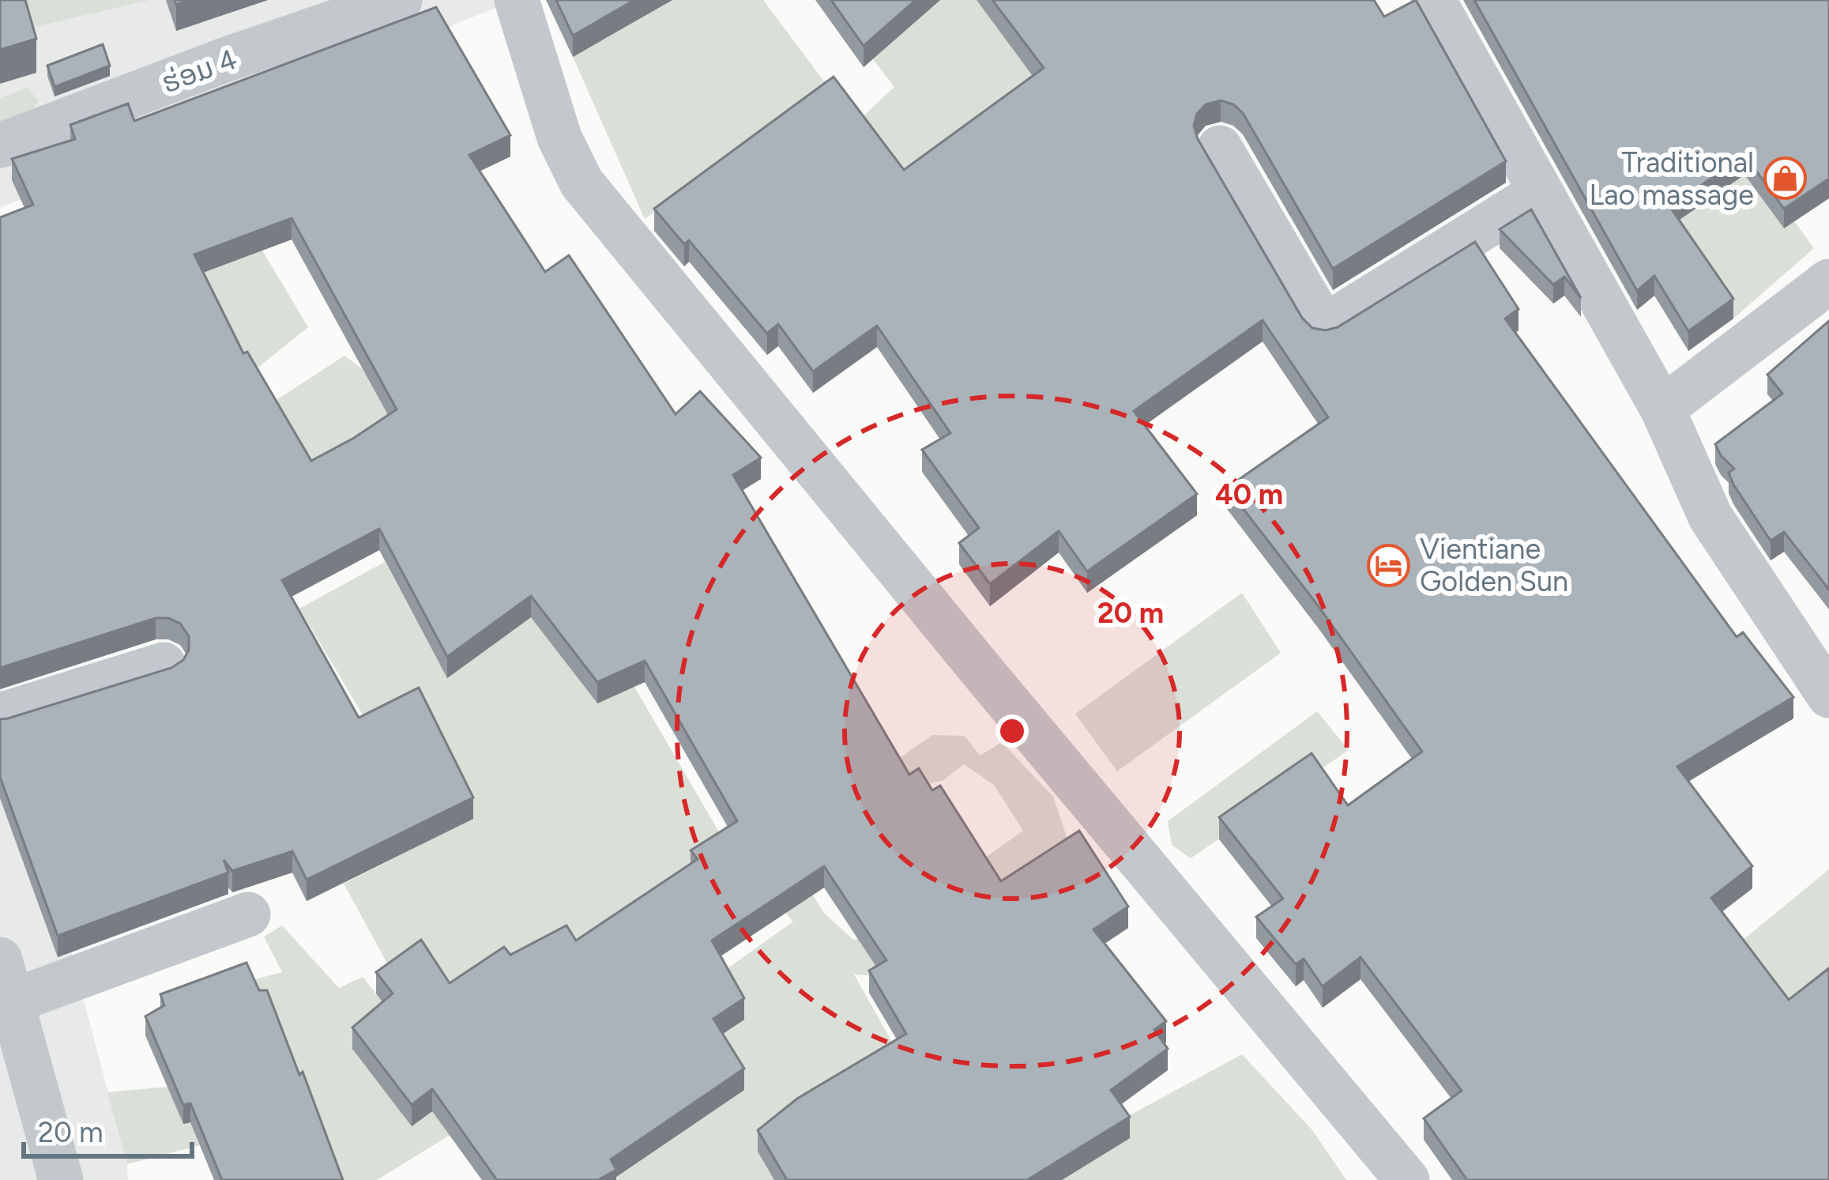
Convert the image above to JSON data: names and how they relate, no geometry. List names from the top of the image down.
{
  "streets": {
    "street": ["ຮ່ອມ 4"]
  },
  "places": {
    "shop": ["Traditional Lao massage"],
    "hotel": ["Vientiane Golden Sun"]
  },
  "scale_bar": "20 m",
  "rings": ["40 m", "20 m"]
}
